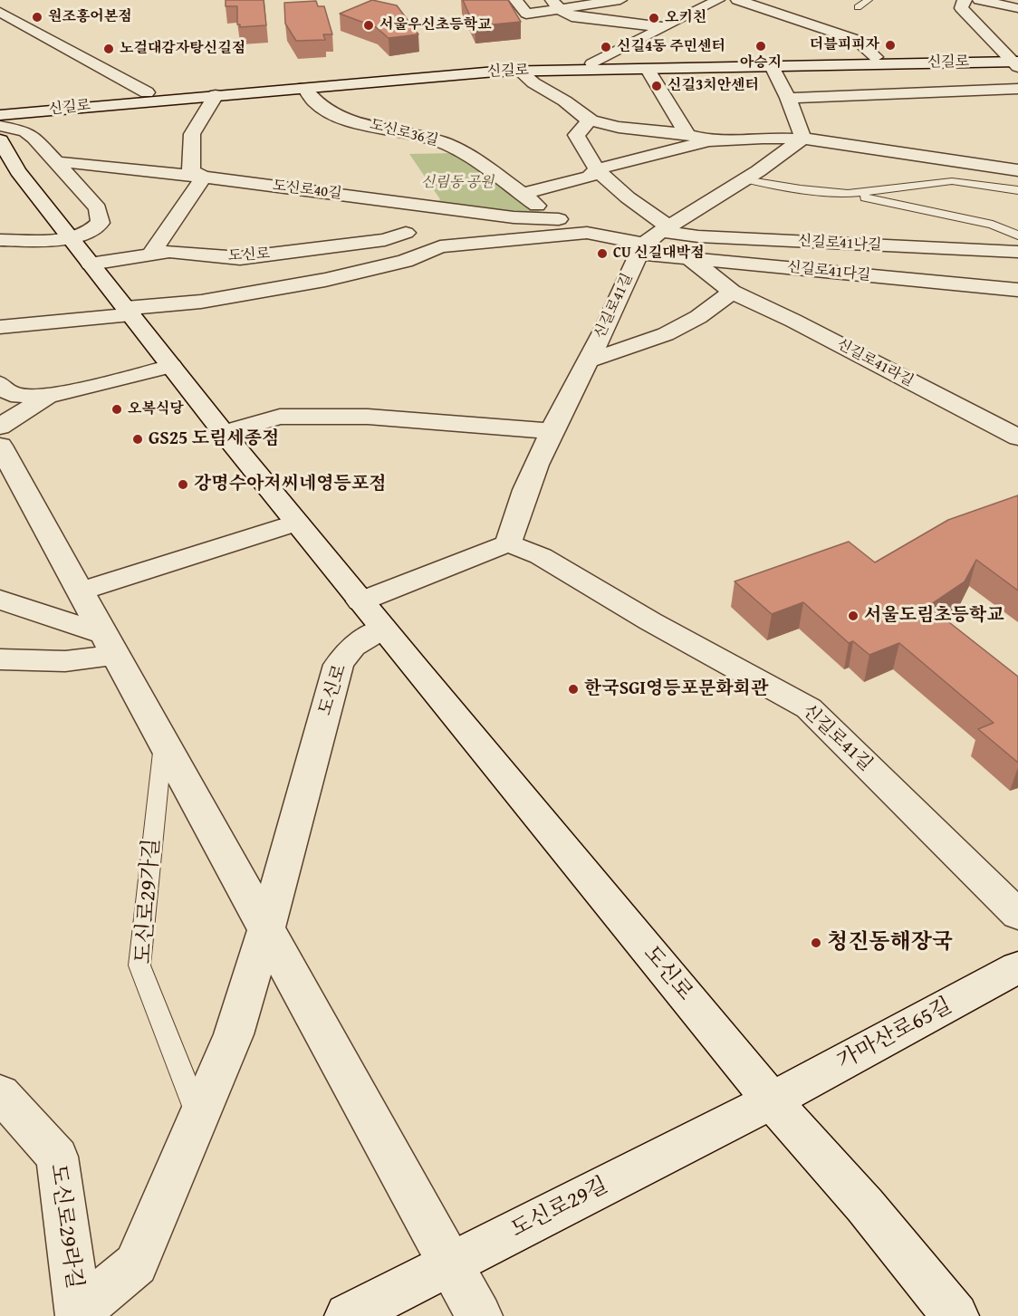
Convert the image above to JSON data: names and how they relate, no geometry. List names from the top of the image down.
{
  "streets": {
    "street": [
      "신길로",
      "도신로36길",
      "도신로40길",
      "신길로41나길",
      "도신로",
      "신길로41다길",
      "신길로41길",
      "신길로41라길",
      "가마산로65길",
      "도신로29길",
      "도신로29라길"
    ],
    "lane": ["도신로29가길"]
  },
  "crossings": [
    ["신길로", "도신로36길"],
    ["도신로36길", "도신로40길"],
    ["도신로36길", "신길로41나길"],
    ["도신로36길", "도신로"],
    ["도신로36길", "신길로41다길"],
    ["도신로36길", "신길로41길"],
    ["신길로41나길", "신길로41다길"],
    ["신길로41나길", "신길로41길"],
    ["도신로", "가마산로65길"],
    ["도신로", "도신로29길"],
    ["신길로41다길", "신길로41길"],
    ["신길로41다길", "신길로41라길"],
    ["가마산로65길", "도신로29길"]
  ],
  "parks": ["신림동 공원"],
  "places": [
    "원조홍어본점",
    "오키친",
    "서울우신초등학교",
    "더블피피자",
    "아승지",
    "신길4동 주민센터",
    "노걸대감자탕신길점",
    "신길3치안센터",
    "CU 신길대박점",
    "오복식당",
    "GS25 도림세종점",
    "강명수아저씨네영등포점",
    "서울도림초등학교",
    "한국SGI영등포문화회관",
    "청진동해장국"
  ]
}
